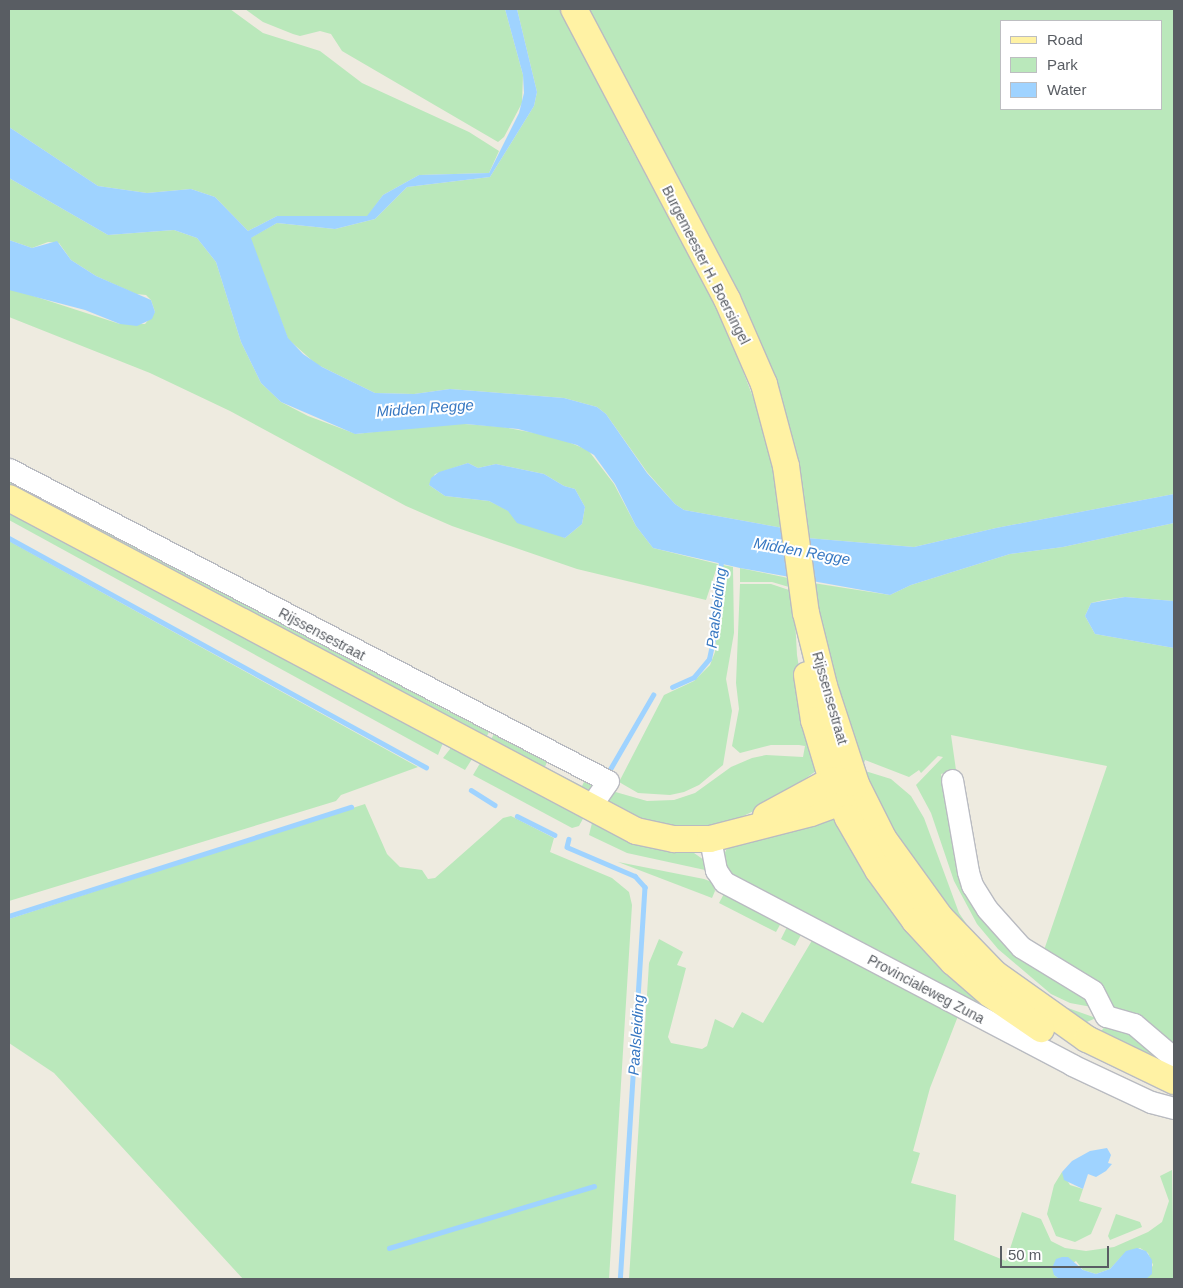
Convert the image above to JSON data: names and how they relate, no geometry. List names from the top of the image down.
{
  "streets": {
    "main road": ["Burgemeester H. Boersingel", "Rijssensestraat"],
    "street": ["Provincialeweg Zuna"]
  },
  "crossings": [
    ["Burgemeester H. Boersingel", "Rijssensestraat"],
    ["Rijssensestraat", "Provincialeweg Zuna"]
  ],
  "water": ["Midden Regge", "Paalsleiding"],
  "legend": ["Road", "Park", "Water"],
  "scale_bar": "50 m"
}
